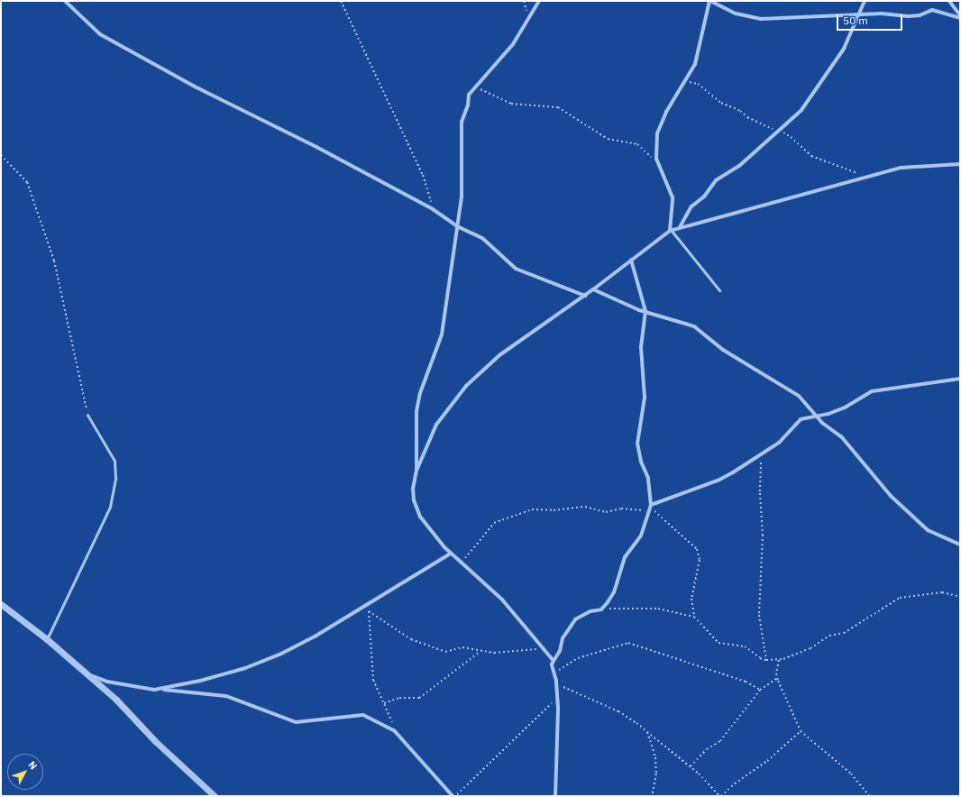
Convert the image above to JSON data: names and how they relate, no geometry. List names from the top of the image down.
{
  "scale_bar": "50 m",
  "north": "top right"
}
